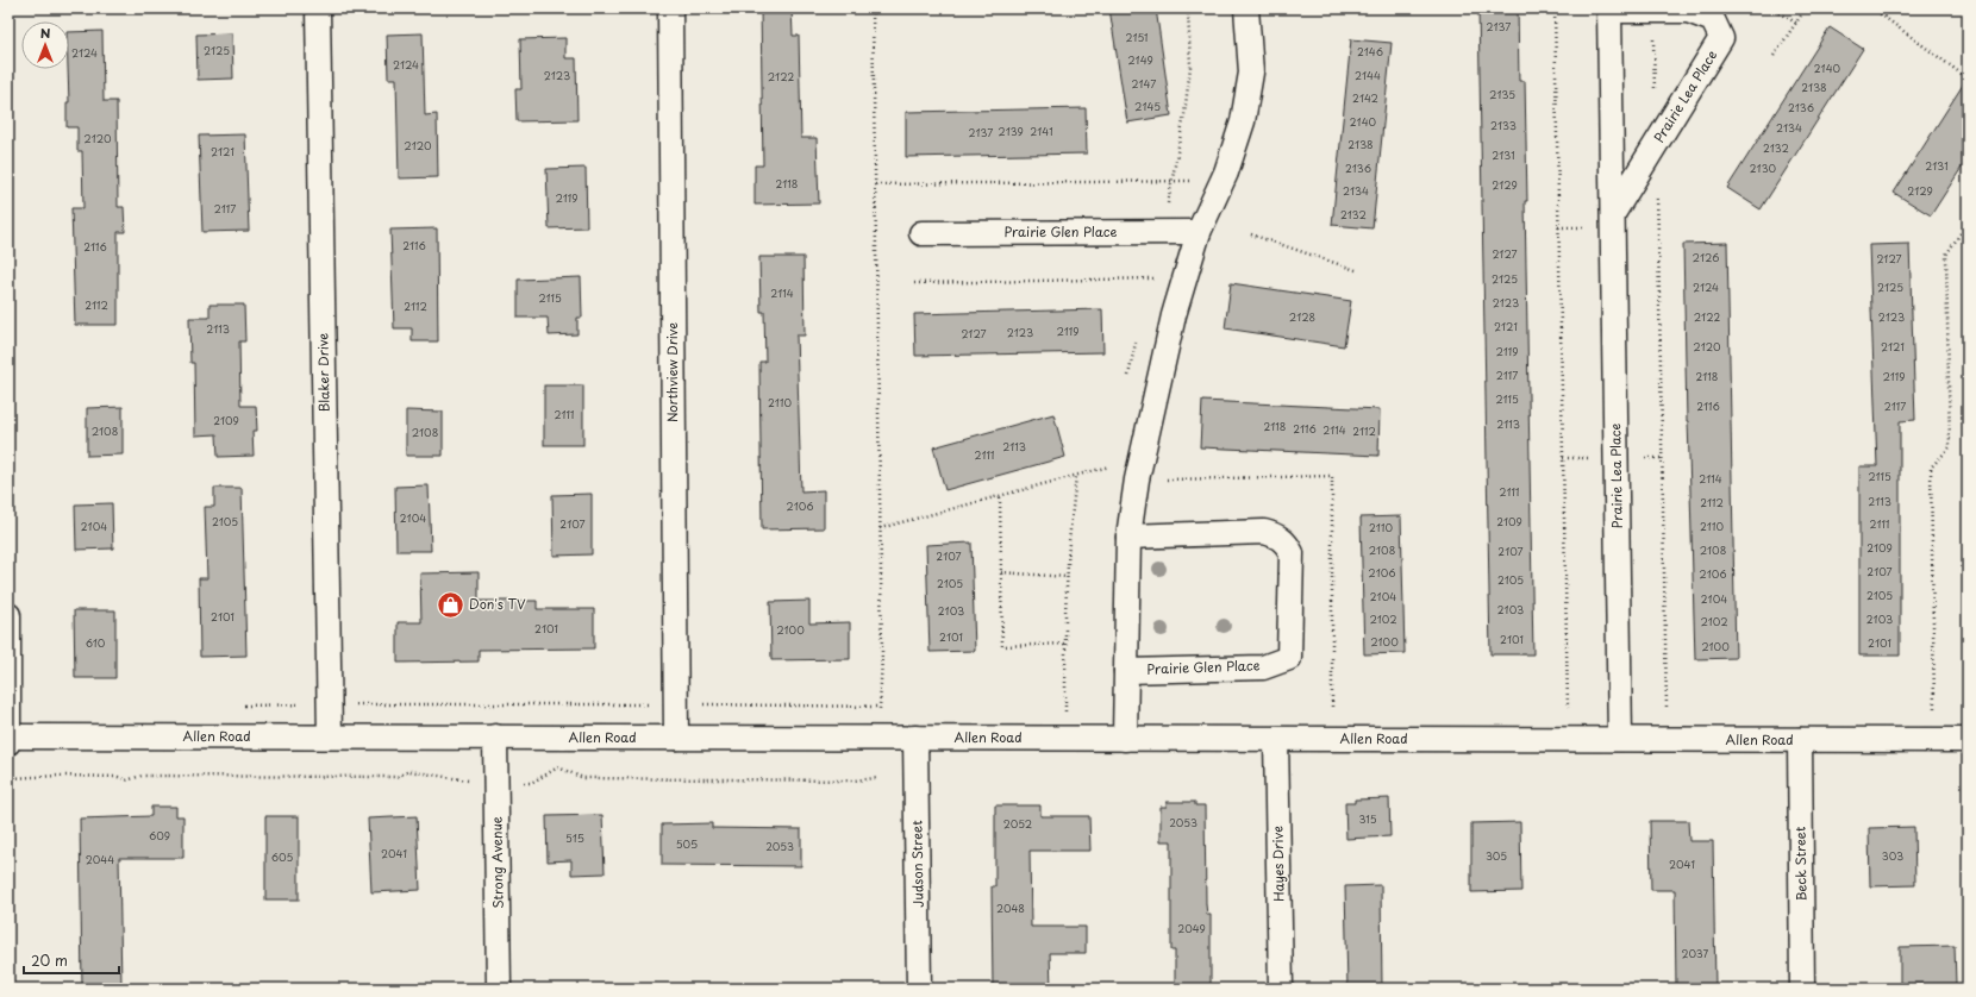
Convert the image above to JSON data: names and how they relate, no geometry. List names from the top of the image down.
{
  "streets": {
    "street": [
      "Prairie Lea Place",
      "Prairie Glen Place",
      "Blaker Drive",
      "Northview Drive",
      "Allen Road",
      "Strong Avenue",
      "Judson Street",
      "Hayes Drive",
      "Beck Street"
    ]
  },
  "crossings": [
    ["Prairie Lea Place", "Allen Road"],
    ["Blaker Drive", "Allen Road"],
    ["Northview Drive", "Allen Road"],
    ["Allen Road", "Strong Avenue"],
    ["Allen Road", "Judson Street"],
    ["Allen Road", "Hayes Drive"],
    ["Allen Road", "Beck Street"]
  ],
  "places": {
    "shop": ["Don's TV"]
  },
  "house_numbers": [
    "2137",
    "2151",
    "2125",
    "2146",
    "2124",
    "2149",
    "2124",
    "2140",
    "2123",
    "2144",
    "2122",
    "2147",
    "2138",
    "2135",
    "2142",
    "2145",
    "2136",
    "2140",
    "2133",
    "2134",
    "2139",
    "2141",
    "2137",
    "2120",
    "2138",
    "2120",
    "2132",
    "2121",
    "2131",
    "2131",
    "2136",
    "2130",
    "2118",
    "2129",
    "2134",
    "2129",
    "2119",
    "2117",
    "2132",
    "2116",
    "2116",
    "2127",
    "2126",
    "2127",
    "2125",
    "2124",
    "2125",
    "2114",
    "2115",
    "2123",
    "2112",
    "2112",
    "2128",
    "2122",
    "2123",
    "2121",
    "2113",
    "2119",
    "2123",
    "2127",
    "2120",
    "2121",
    "2119",
    "2117",
    "2118",
    "2119",
    "2115",
    "2110",
    "2116",
    "2117",
    "2111",
    "2109",
    "2113",
    "2118",
    "2116",
    "2114",
    "2108",
    "2112",
    "2108",
    "2113",
    "2111",
    "2115",
    "2114",
    "2111",
    "2113",
    "2112",
    "2106",
    "2104",
    "2105",
    "2109",
    "2107",
    "2111",
    "2104",
    "2110",
    "2110",
    "2109",
    "2108",
    "2108",
    "2107",
    "2107",
    "2107",
    "2106",
    "2106",
    "2105",
    "2105",
    "2105",
    "2104",
    "2104",
    "2103",
    "2103",
    "2101",
    "2102",
    "2103",
    "2102",
    "2101",
    "2100",
    "2101",
    "2101",
    "2100",
    "610",
    "2101",
    "2100",
    "315",
    "2053",
    "2052",
    "609",
    "515",
    "505",
    "2053",
    "2041",
    "305",
    "303",
    "605",
    "2044",
    "2041",
    "2048",
    "2049",
    "2037"
  ],
  "scale_bar": "20 m",
  "north": "top"
}
